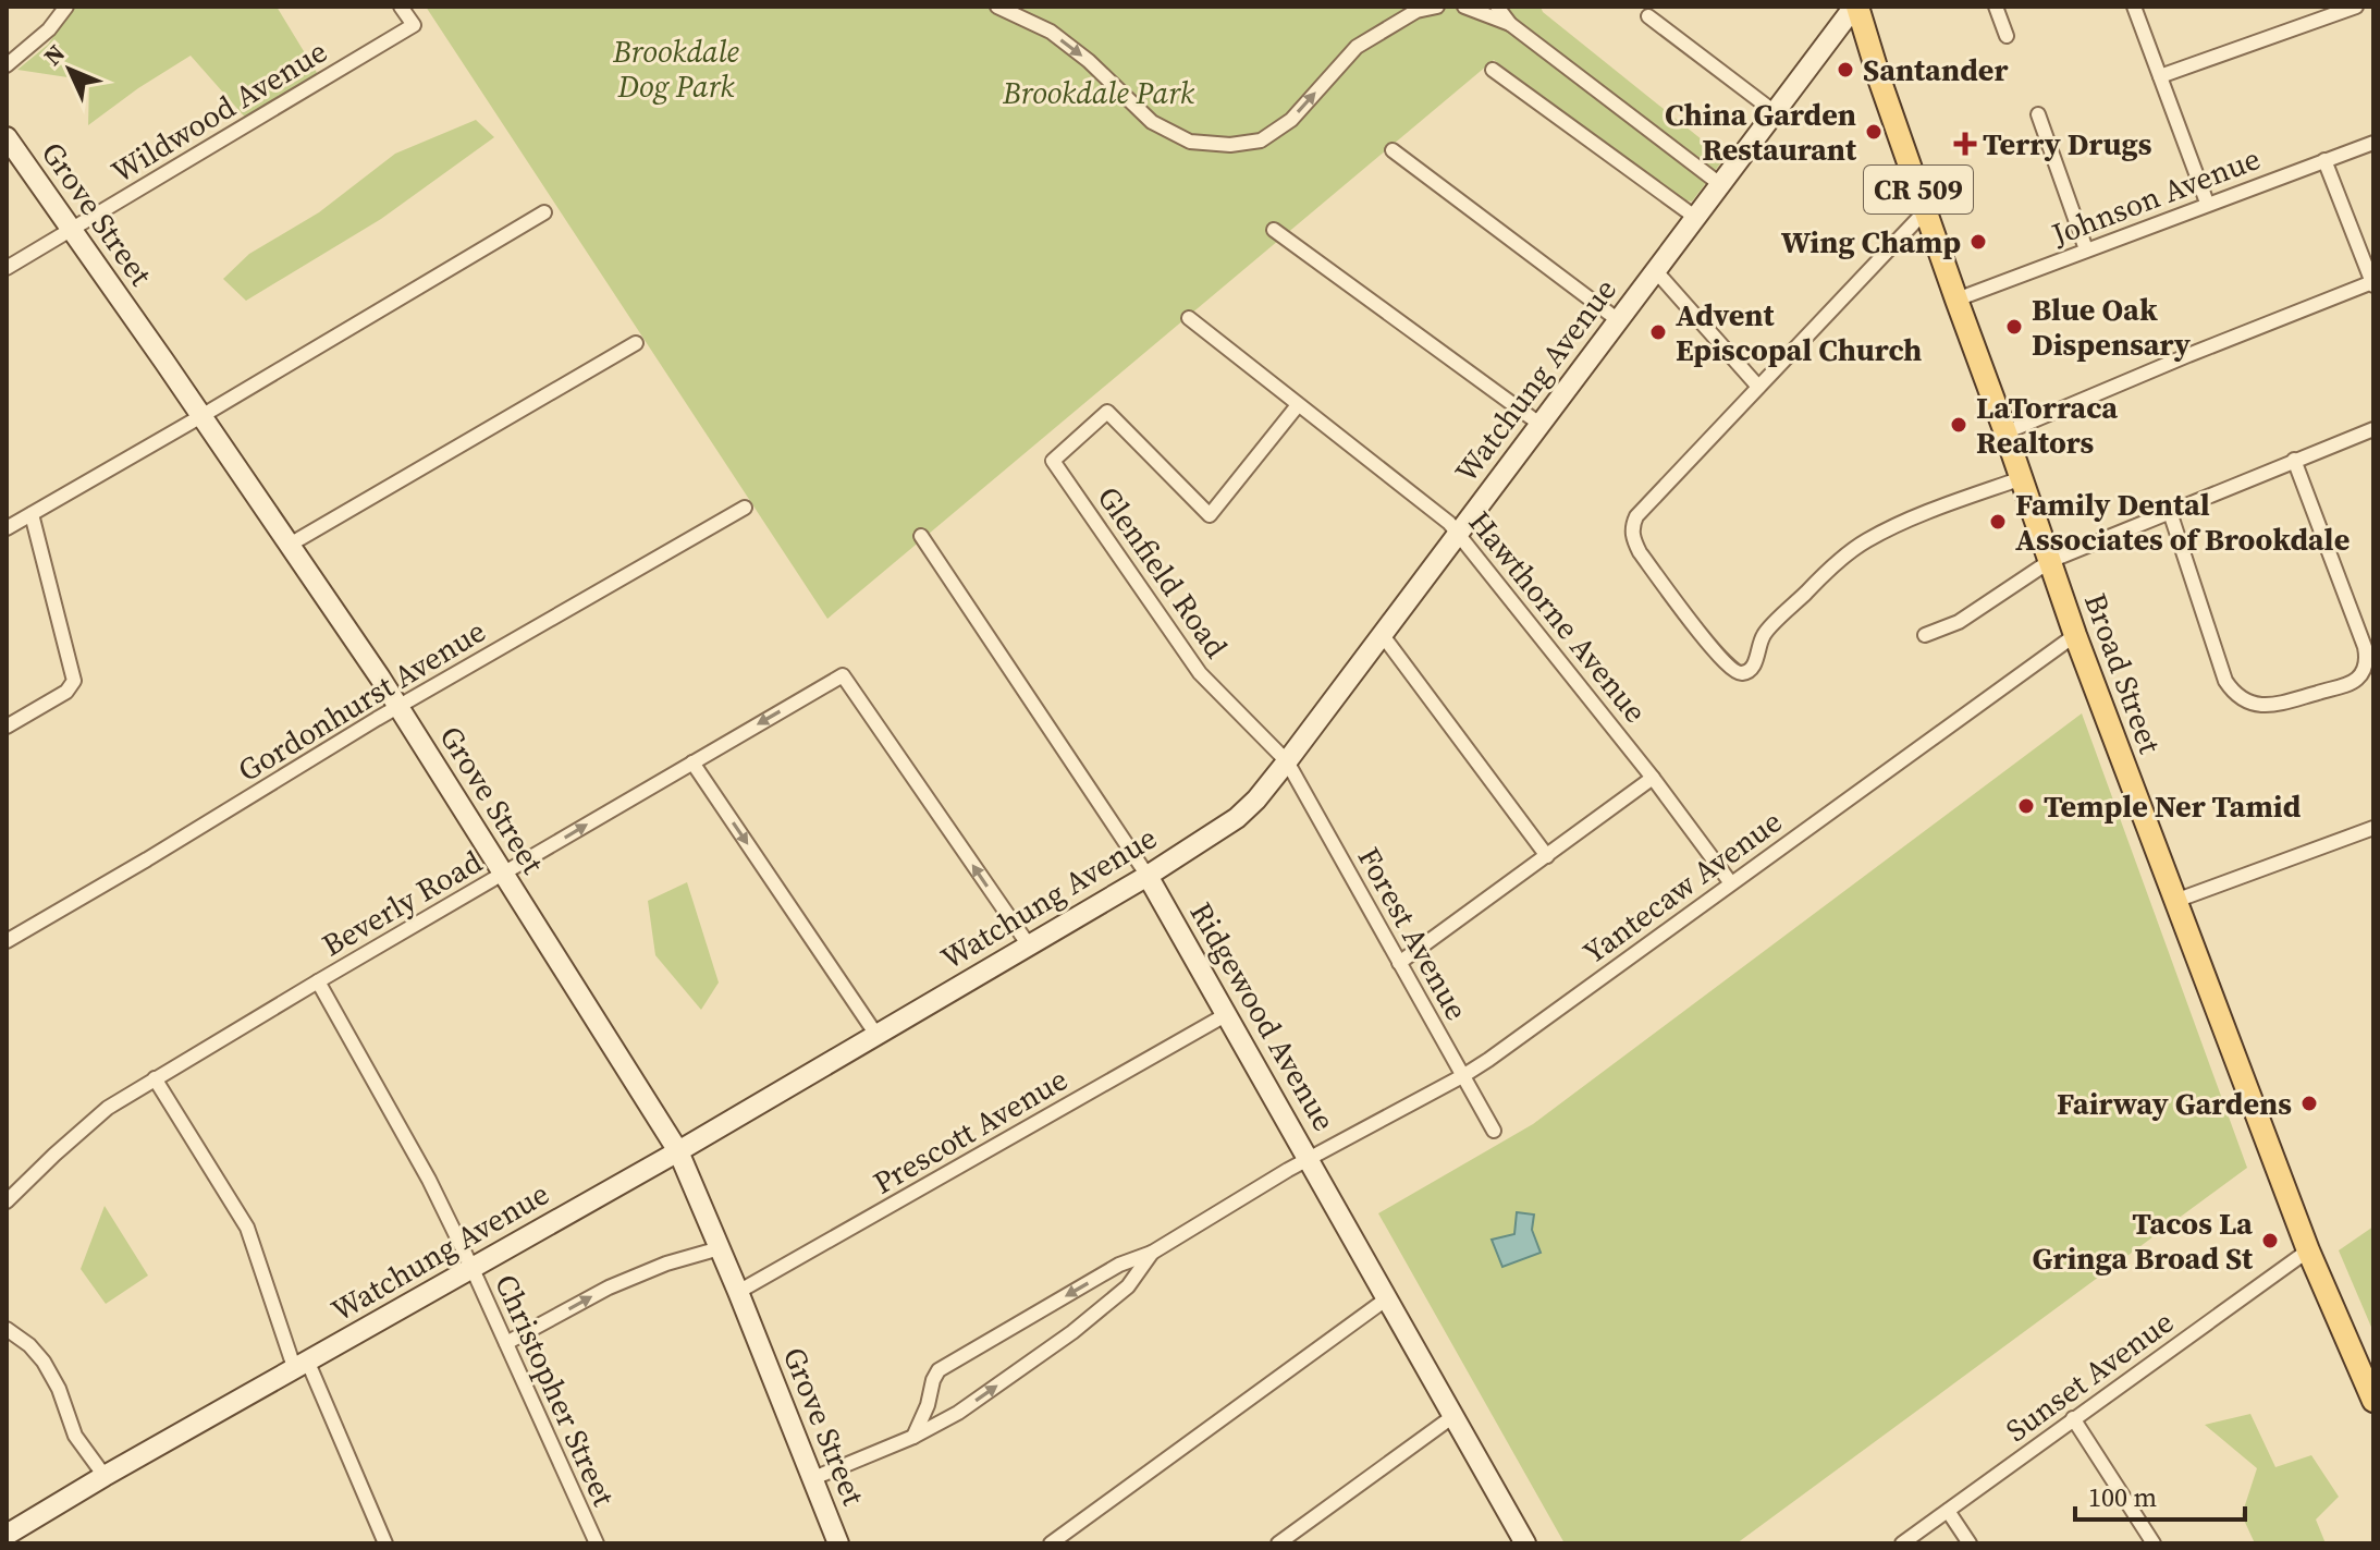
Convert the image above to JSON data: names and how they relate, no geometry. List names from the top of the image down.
{
  "streets": {
    "main road": [
      "CR 509",
      "Grove Street",
      "Watchung Avenue",
      "Broad Street",
      "Ridgewood Avenue"
    ],
    "street": [
      "Wildwood Avenue",
      "Johnson Avenue",
      "Glenfield Road",
      "Hawthorne Avenue",
      "Gordonhurst Avenue",
      "Yantecaw Avenue",
      "Beverly Road",
      "Forest Avenue",
      "Prescott Avenue",
      "Sunset Avenue",
      "Christopher Street"
    ]
  },
  "crossings": [
    ["Wildwood Avenue", "Grove Street"],
    ["Johnson Avenue", "Broad Street"],
    ["Grove Street", "Watchung Avenue"],
    ["Grove Street", "Gordonhurst Avenue"],
    ["Grove Street", "Beverly Road"],
    ["Grove Street", "Prescott Avenue"],
    ["Watchung Avenue", "Glenfield Road"],
    ["Watchung Avenue", "Hawthorne Avenue"],
    ["Watchung Avenue", "Broad Street"],
    ["Watchung Avenue", "Beverly Road"],
    ["Watchung Avenue", "Forest Avenue"],
    ["Watchung Avenue", "Ridgewood Avenue"],
    ["Watchung Avenue", "Christopher Street"],
    ["Glenfield Road", "Hawthorne Avenue"],
    ["Glenfield Road", "Forest Avenue"],
    ["Hawthorne Avenue", "Yantecaw Avenue"],
    ["Broad Street", "Yantecaw Avenue"],
    ["Broad Street", "Sunset Avenue"],
    ["Yantecaw Avenue", "Forest Avenue"],
    ["Yantecaw Avenue", "Ridgewood Avenue"],
    ["Beverly Road", "Christopher Street"],
    ["Ridgewood Avenue", "Prescott Avenue"]
  ],
  "parks": ["Brookdale Dog Park", "Brookdale Park"],
  "places": {
    "other": [
      "Santander",
      "China Garden Restaurant",
      "Wing Champ",
      "Blue Oak Dispensary",
      "Advent Episcopal Church",
      "LaTorraca Realtors",
      "Family Dental Associates of Brookdale",
      "Temple Ner Tamid",
      "Fairway Gardens",
      "Tacos La Gringa Broad St"
    ],
    "health": ["Terry Drugs"]
  },
  "scale_bar": "100 m",
  "north": "top left"
}
